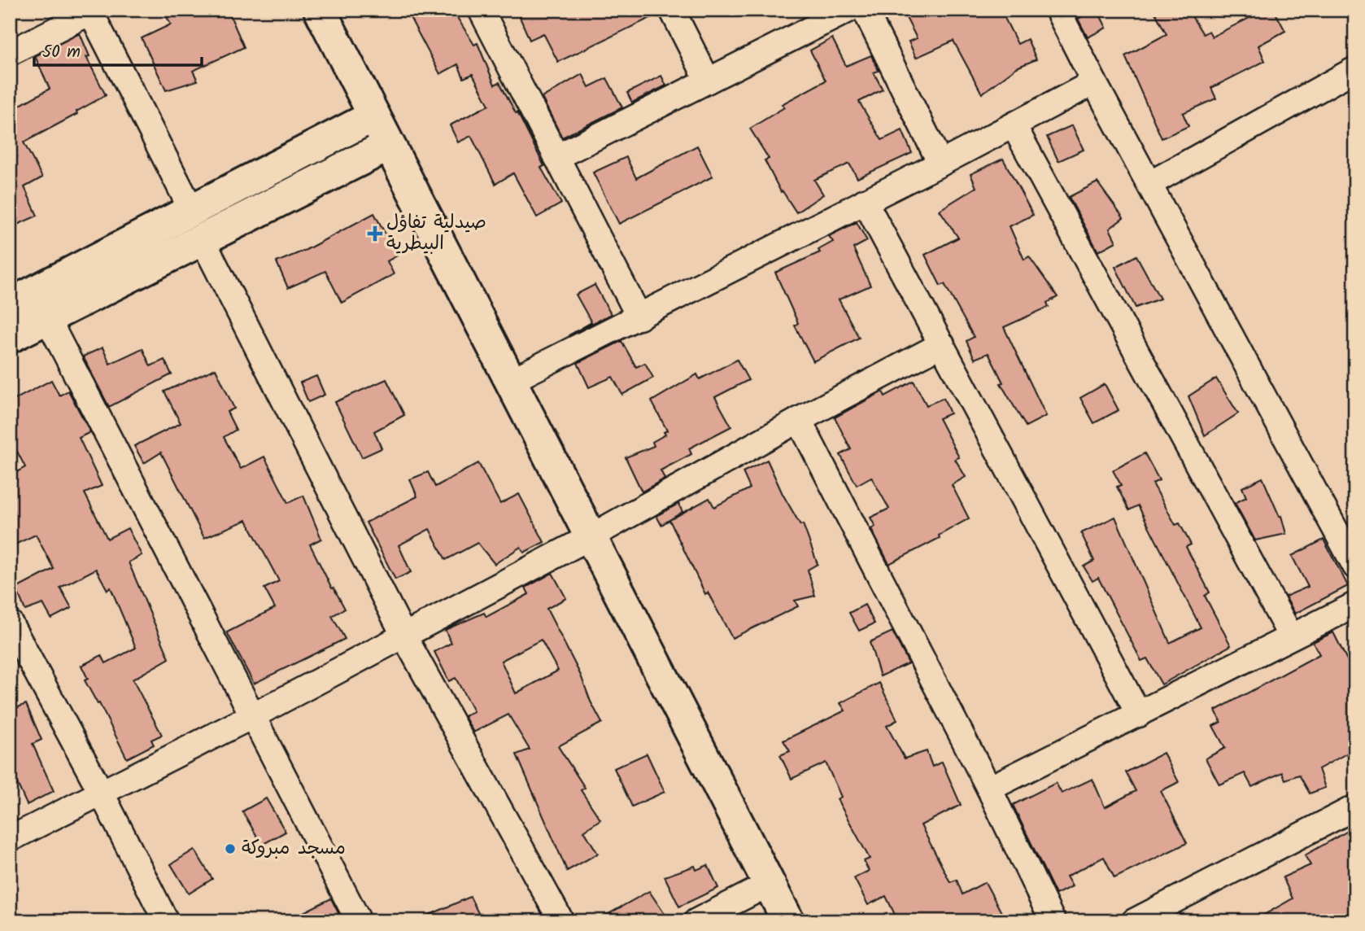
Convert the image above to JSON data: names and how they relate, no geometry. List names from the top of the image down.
{
  "places": {
    "health": ["صيدلية تفاؤل البيطرية"],
    "other": ["مسجد مبروكة"]
  },
  "scale_bar": "50 m"
}
